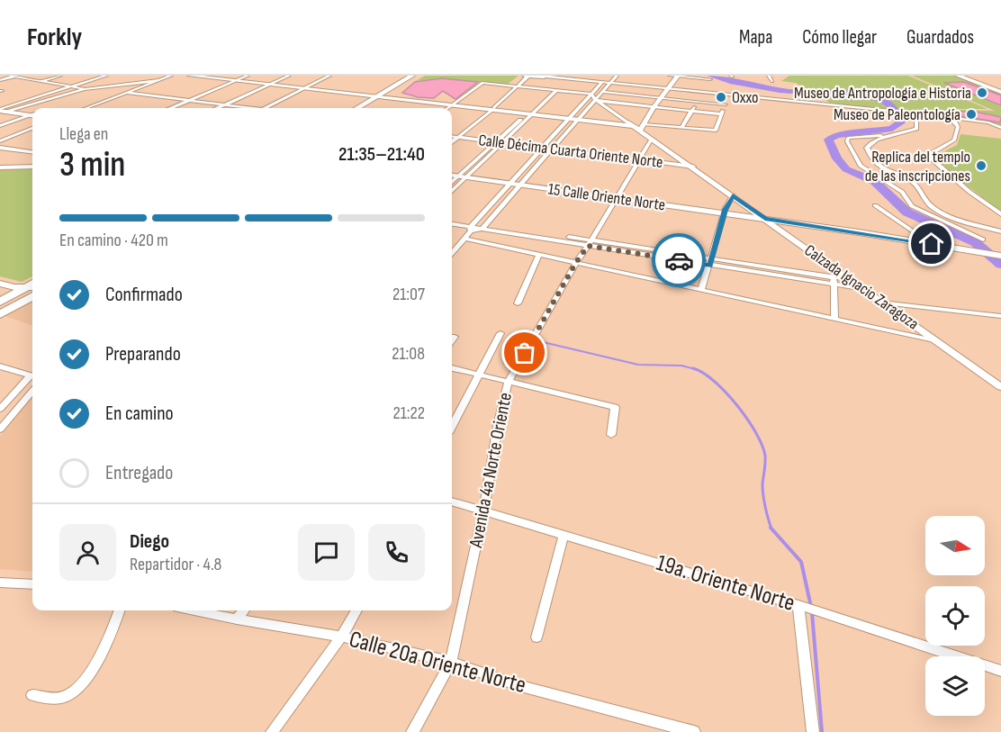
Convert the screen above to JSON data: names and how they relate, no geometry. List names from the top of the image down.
{
  "streets": {
    "main road": ["15 Calle Oriente Norte"],
    "street": [
      "Calle Décima Cuarta Oriente Norte",
      "Calzada Ignacio Zaragoza",
      "Avenida 4a Norte Oriente",
      "19a. Oriente Norte",
      "Calle 20a Oriente Norte"
    ]
  },
  "crossings": [
    ["Calle Décima Cuarta Oriente Norte", "Calzada Ignacio Zaragoza"],
    ["Calle Décima Cuarta Oriente Norte", "Avenida 4a Norte Oriente"],
    ["15 Calle Oriente Norte", "Calzada Ignacio Zaragoza"],
    ["15 Calle Oriente Norte", "Avenida 4a Norte Oriente"],
    ["Calzada Ignacio Zaragoza", "Avenida 4a Norte Oriente"],
    ["Avenida 4a Norte Oriente", "19a. Oriente Norte"],
    ["Avenida 4a Norte Oriente", "Calle 20a Oriente Norte"]
  ],
  "places": [
    "Museo de Antropología e Historia",
    "Oxxo",
    "Museo de Paleontología",
    "Replica del templo de las inscripciones"
  ],
  "north": "right",
  "page": {
    "header": "Forkly",
    "nav": ["Mapa", "Cómo llegar", "Guardados"],
    "heading": ["3 min", "Llega en", "21:35–21:40"],
    "panel": ["Diego", "Repartidor · 4.8"],
    "bar": "En camino · 420 m",
    "list": [
      ["Confirmado", "21:07"],
      ["Preparando", "21:08"],
      ["En camino", "21:22"],
      "Entregado"
    ]
  }
}
